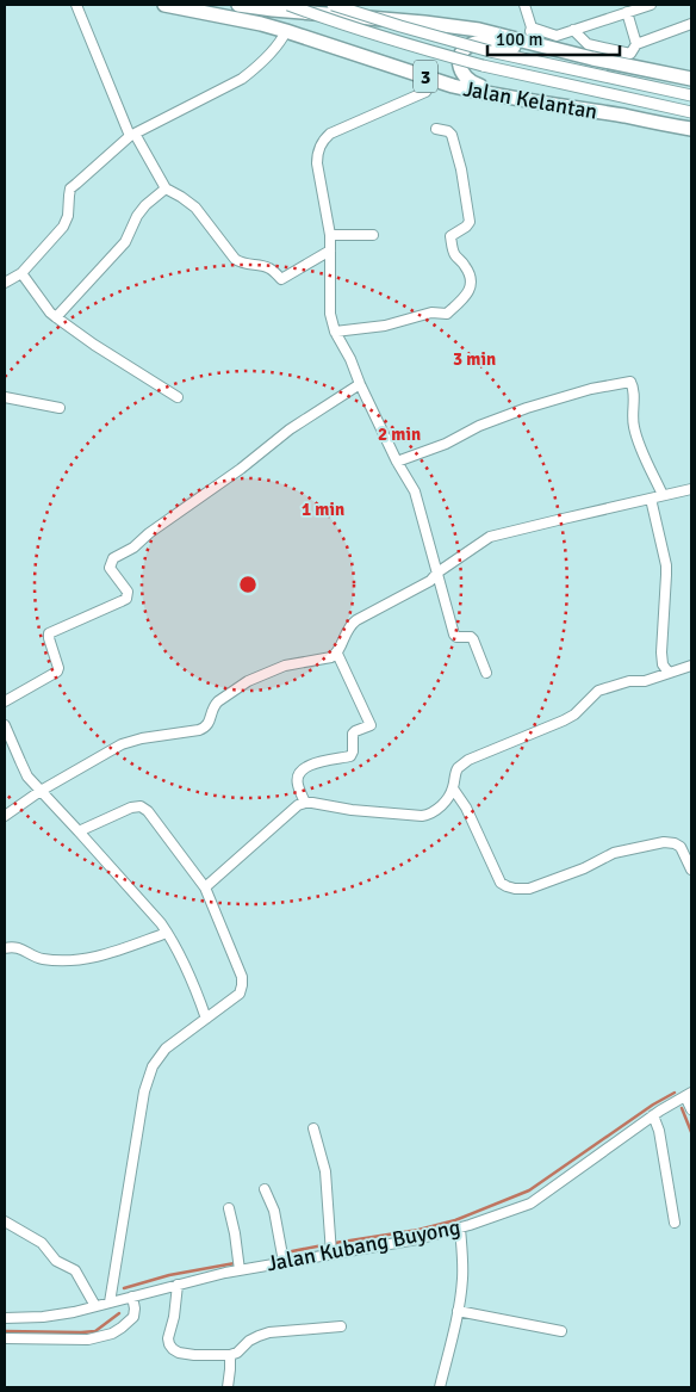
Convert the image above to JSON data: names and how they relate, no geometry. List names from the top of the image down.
{
  "streets": {
    "highway": ["3", "Jalan Kelantan"],
    "street": ["Jalan Kubang Buyong"]
  },
  "scale_bar": "100 m",
  "rings": ["3 min", "2 min", "1 min"]
}
